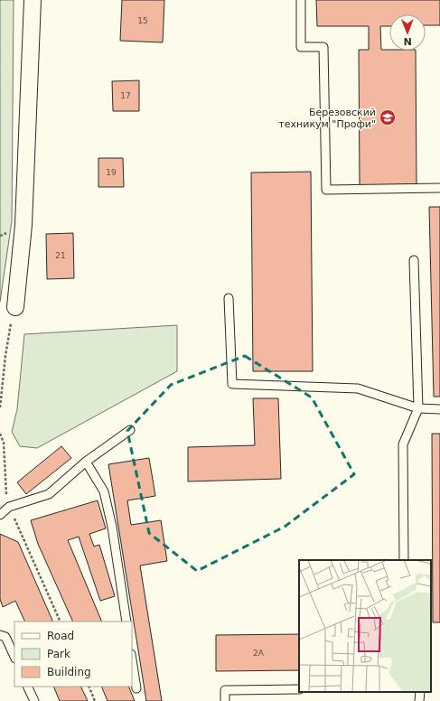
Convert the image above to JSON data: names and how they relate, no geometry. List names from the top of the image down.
{
  "places": {
    "school or university": ["Березовский техникум \"Профи\""]
  },
  "house_numbers": [
    "15",
    "17",
    "19",
    "21",
    "2А"
  ],
  "legend": ["Road", "Park", "Building"],
  "north": "bottom"
}
